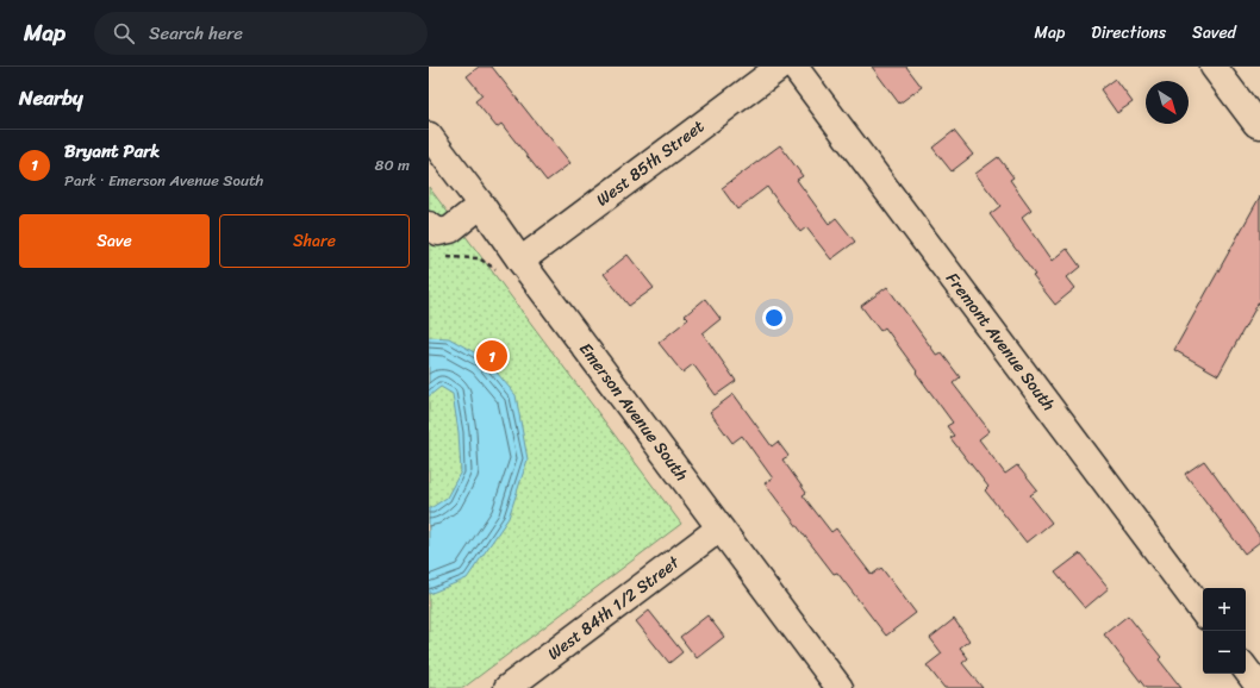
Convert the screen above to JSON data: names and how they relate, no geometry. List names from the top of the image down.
{
  "streets": {
    "street": [
      "West 85th Street",
      "Fremont Avenue South",
      "Emerson Avenue South",
      "West 84th 1/2 Street"
    ]
  },
  "crossings": [
    ["West 85th Street", "Emerson Avenue South"],
    ["Emerson Avenue South", "West 84th 1/2 Street"]
  ],
  "north": "bottom right",
  "page": {
    "header": "Map",
    "search": "Search here",
    "nav": ["Map", "Directions", "Saved"],
    "heading": "Nearby",
    "list": [
      {
        "mark": "1",
        "name": "Bryant Park",
        "note": "Park · Emerson Avenue South",
        "value": "80 m"
      }
    ],
    "buttons": ["Save", "Share"],
    "pins": "1",
    "map_buttons": ["+", "−"]
  }
}
